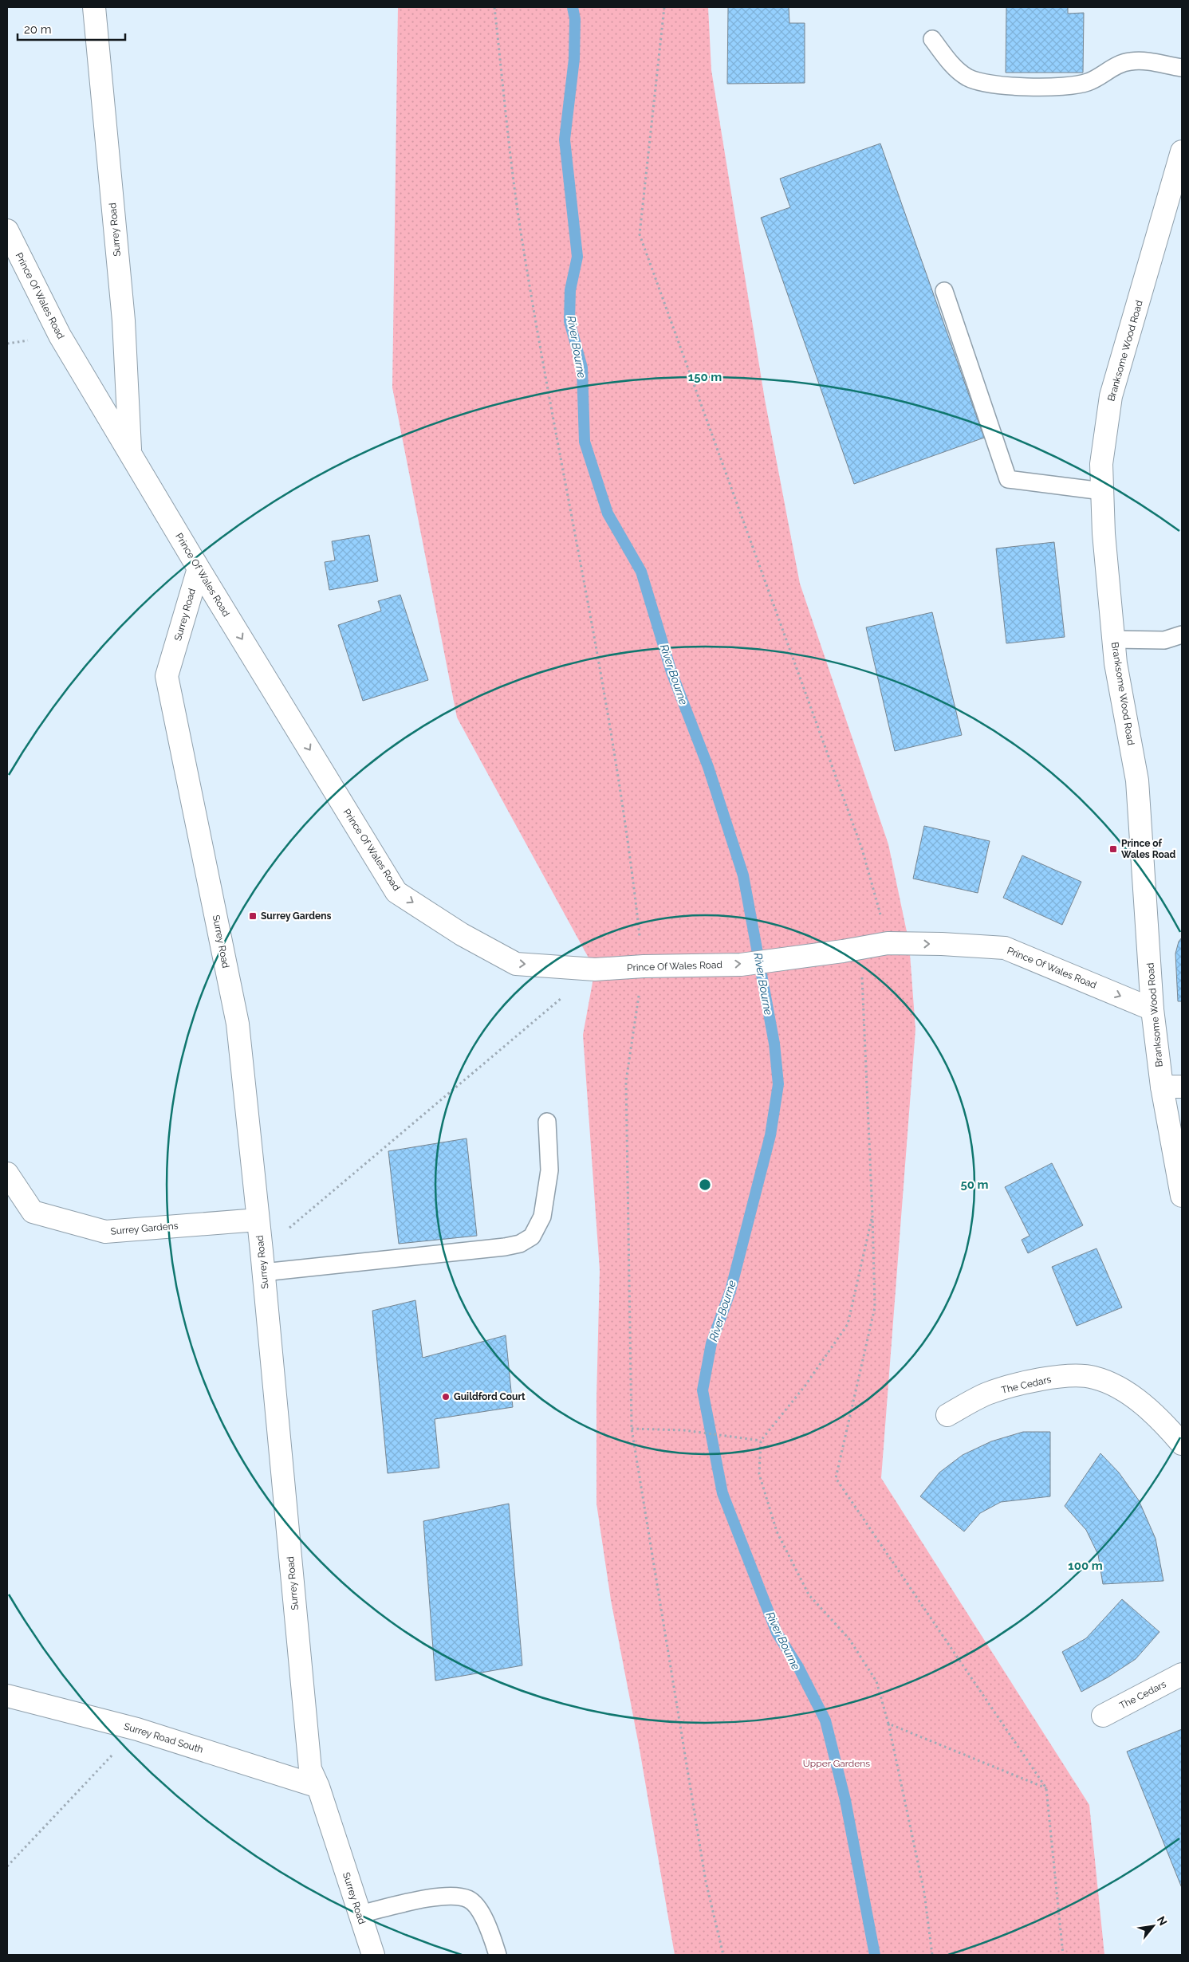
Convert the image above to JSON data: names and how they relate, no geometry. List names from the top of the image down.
{
  "streets": {
    "street": [
      "Surrey Road",
      "Prince Of Wales Road",
      "Branksome Wood Road",
      "Surrey Gardens",
      "The Cedars",
      "Surrey Road South"
    ]
  },
  "crossings": [
    ["Surrey Road", "Prince Of Wales Road"],
    ["Surrey Road", "Surrey Gardens"],
    ["Surrey Road", "Surrey Road South"],
    ["Prince Of Wales Road", "Branksome Wood Road"]
  ],
  "one_way": ["Prince Of Wales Road"],
  "water": ["River Bourne"],
  "parks": ["Upper Gardens"],
  "places": {
    "transit": ["Prince of Wales Road", "Surrey Gardens"],
    "other": ["Guildford Court"]
  },
  "scale_bar": "20 m",
  "north": "top right",
  "rings": ["150 m", "50 m", "100 m"]
}
